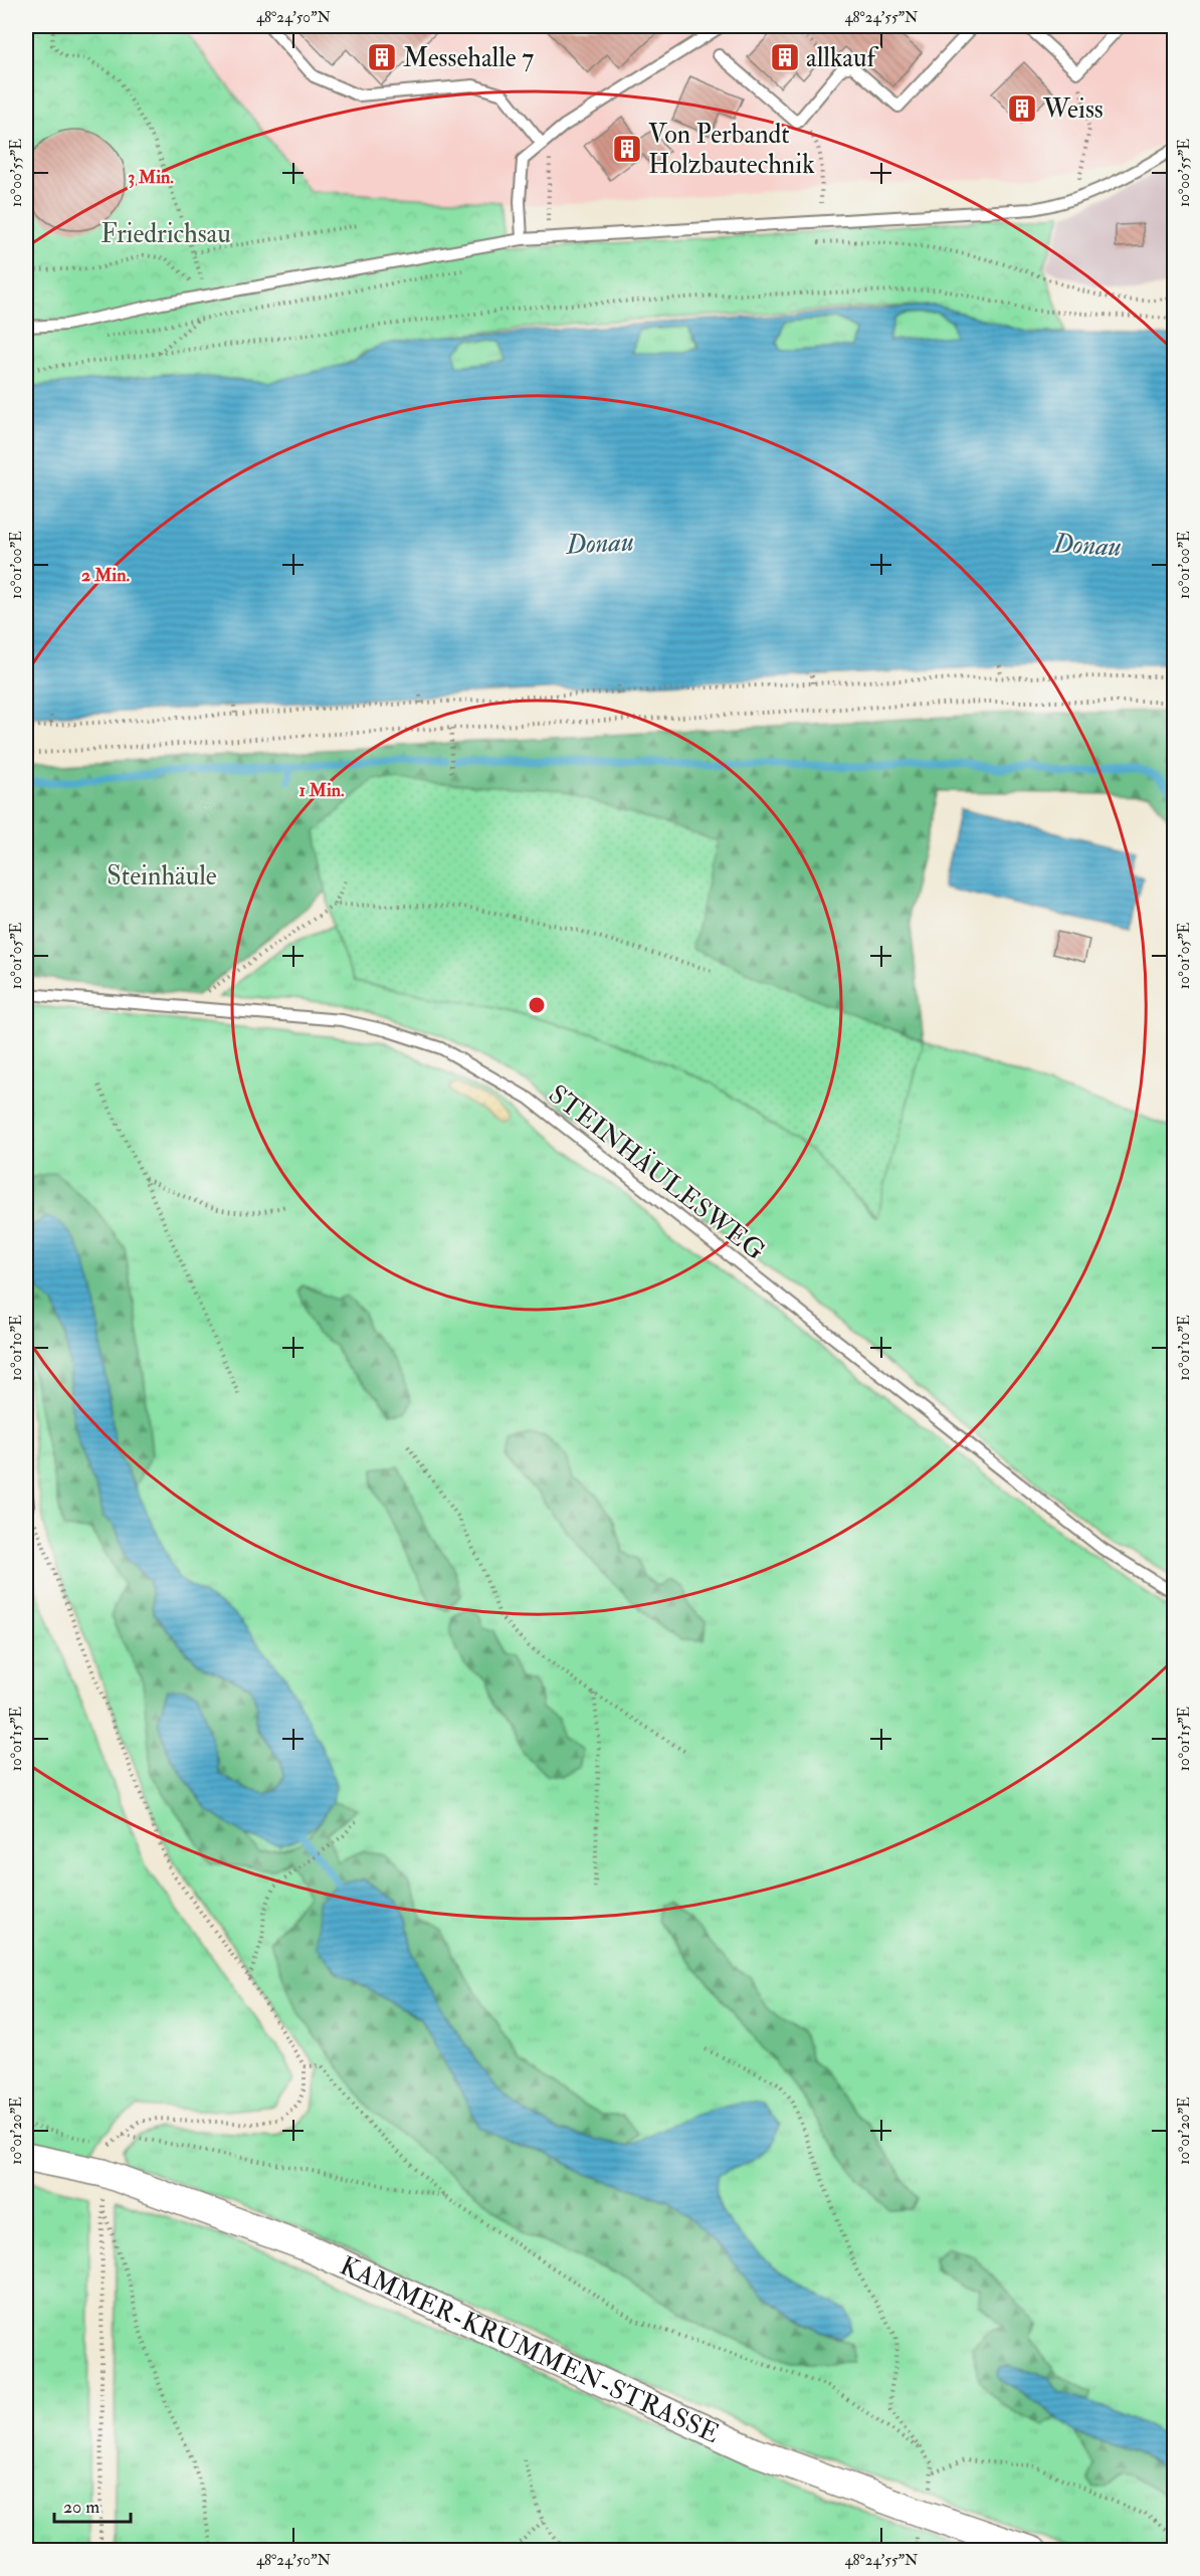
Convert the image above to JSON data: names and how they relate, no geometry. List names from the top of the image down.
{
  "streets": {
    "street": ["KAMMER-KRUMMEN-STRASSE"],
    "lane": ["STEINHÄULESWEG"]
  },
  "water": ["Donau"],
  "parks": ["Friedrichsau", "Steinhäule"],
  "places": {
    "building": [
      "Messehalle 7",
      "allkauf",
      "Weiss",
      "Von Perbandt Holzbautechnik"
    ]
  },
  "scale_bar": "20 m",
  "coordinates": [
    "48°24'50\"N",
    "48°24'55\"N",
    "10°00'55\"E",
    "10°01'00\"E",
    "10°01'05\"E",
    "10°01'10\"E",
    "10°01'15\"E",
    "10°01'20\"E"
  ],
  "rings": ["3 Min.", "2 Min.", "1 Min."]
}
